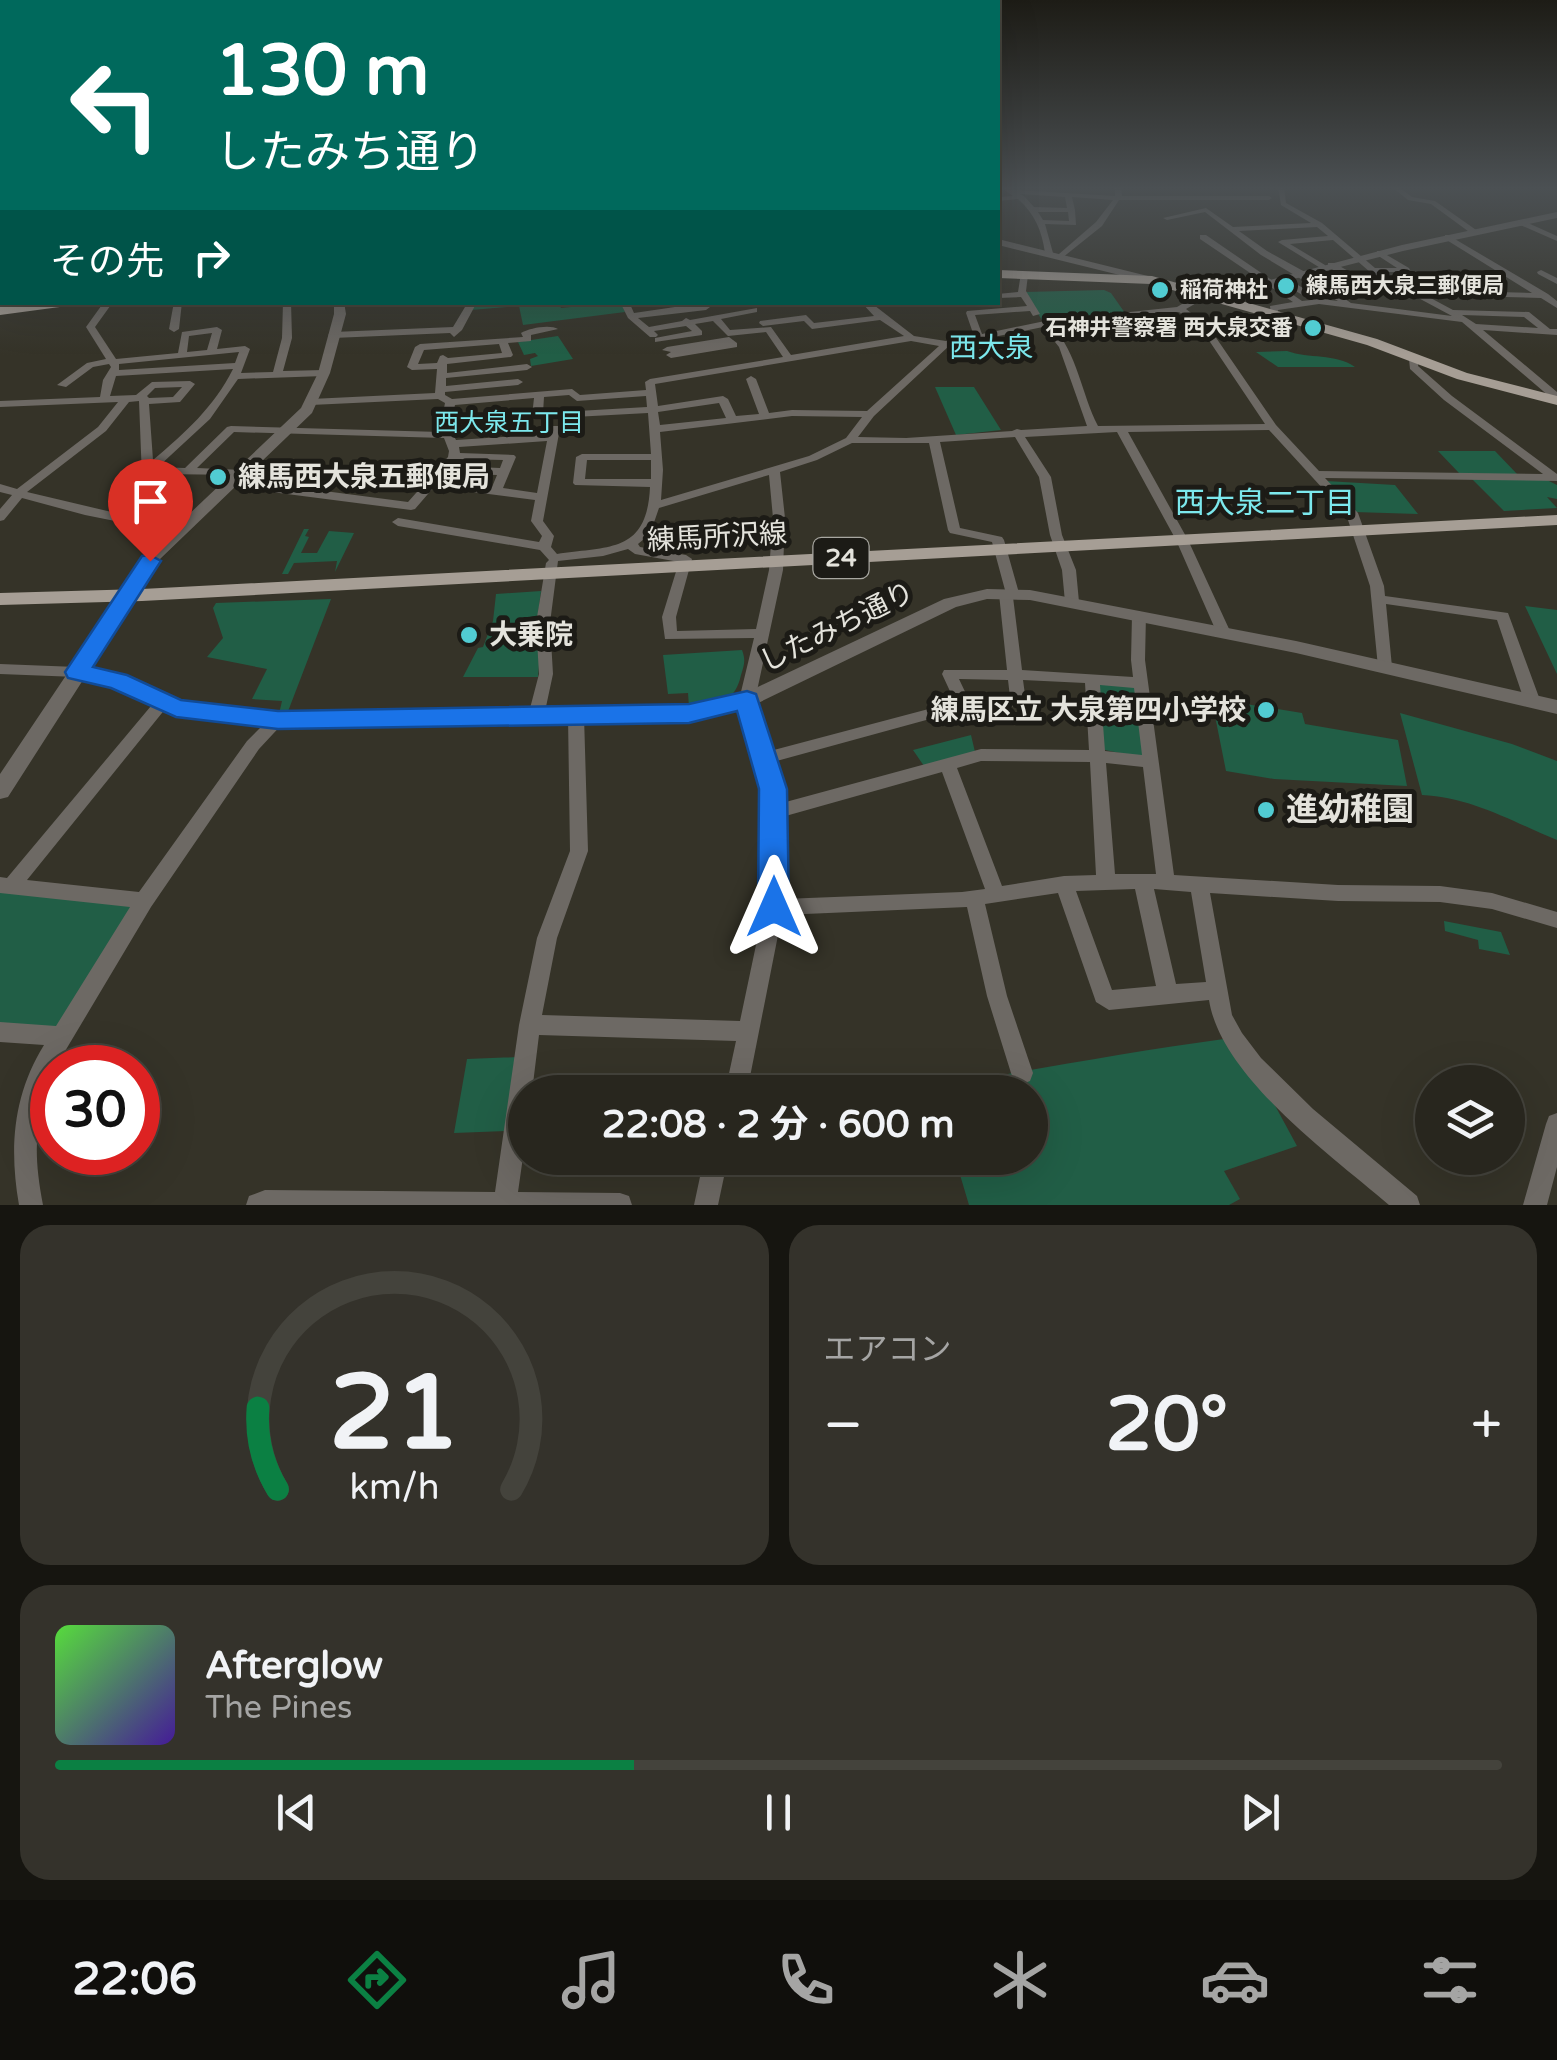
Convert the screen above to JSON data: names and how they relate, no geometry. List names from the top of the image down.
{
  "streets": {
    "main road": ["練馬所沢線", "24"],
    "street": ["したみち通り"]
  },
  "districts": ["西大泉", "西大泉五丁目", "西大泉二丁目"],
  "places": [
    "練馬西大泉三郵便局",
    "稲荷神社",
    "石神井警察署 西大泉交番",
    "練馬西大泉五郵便局",
    "大乗院",
    "練馬区立 大泉第四小学校",
    "進幼稚園"
  ],
  "page": {
    "turn": ["130 m", "したみち通り"],
    "then": "その先",
    "limit": "30",
    "trip": "22:08 · 2 分 · 600 m",
    "tile": "エアコン",
    "heat": ["−", "20°", "+"],
    "song": ["Afterglow", "The Pines"],
    "tabs": "22:06",
    "gauge": ["21", "km/h"]
  }
}
